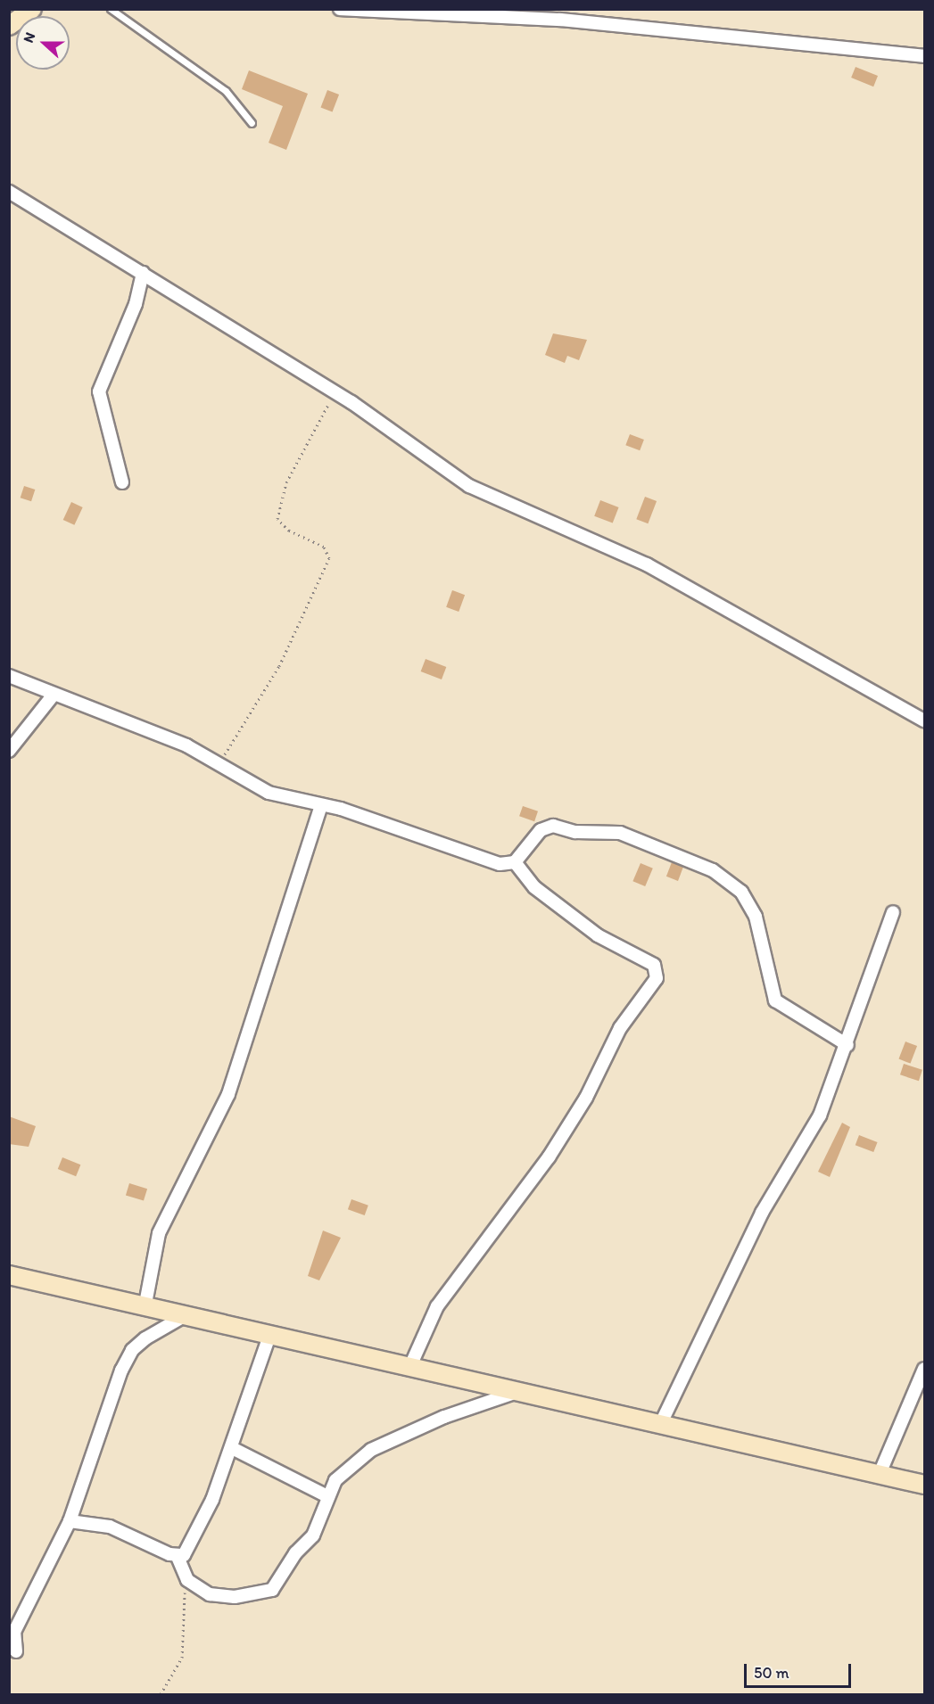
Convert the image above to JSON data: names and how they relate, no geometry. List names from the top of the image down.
{
  "scale_bar": "50 m",
  "north": "left"
}
